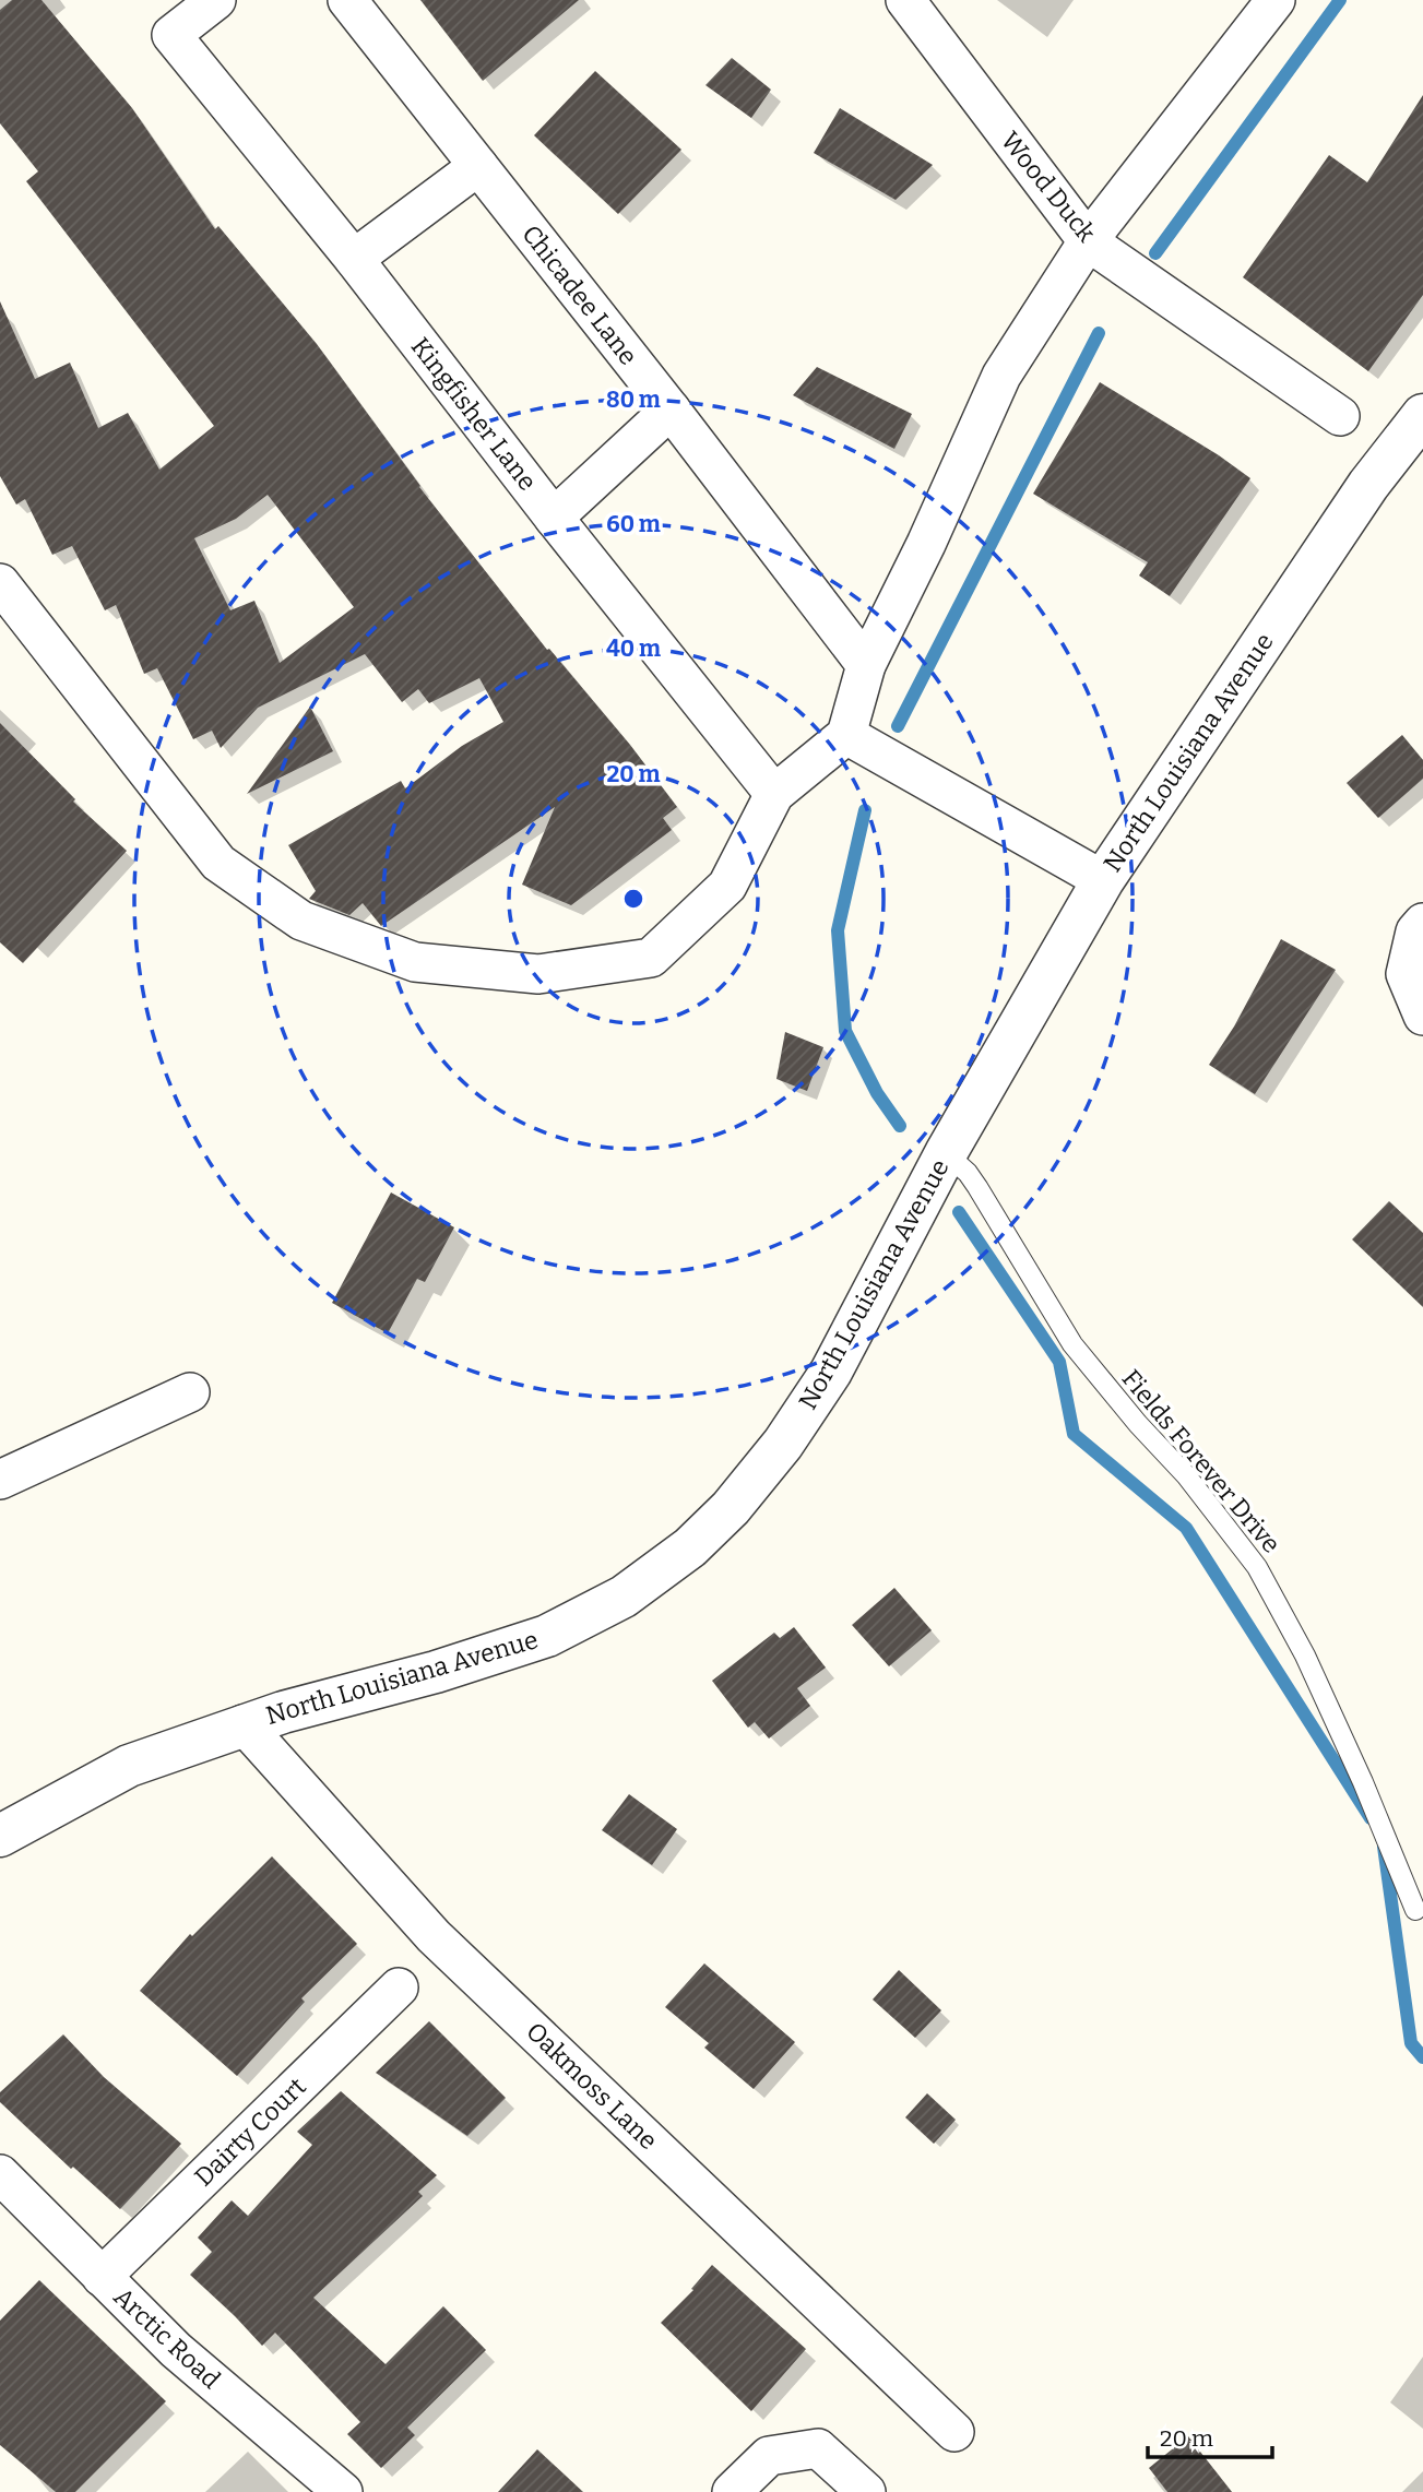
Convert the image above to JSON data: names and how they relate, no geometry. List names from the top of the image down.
{
  "streets": {
    "street": [
      "Wood Duck",
      "Chicadee Lane",
      "Kingfisher Lane",
      "North Louisiana Avenue",
      "Oakmoss Lane",
      "Dairty Court",
      "Arctic Road"
    ],
    "lane": ["Fields Forever Drive"]
  },
  "crossings": [
    ["North Louisiana Avenue", "Fields Forever Drive"],
    ["North Louisiana Avenue", "Oakmoss Lane"],
    ["Dairty Court", "Arctic Road"]
  ],
  "scale_bar": "20 m",
  "rings": [
    "80 m",
    "60 m",
    "40 m",
    "20 m"
  ]
}
